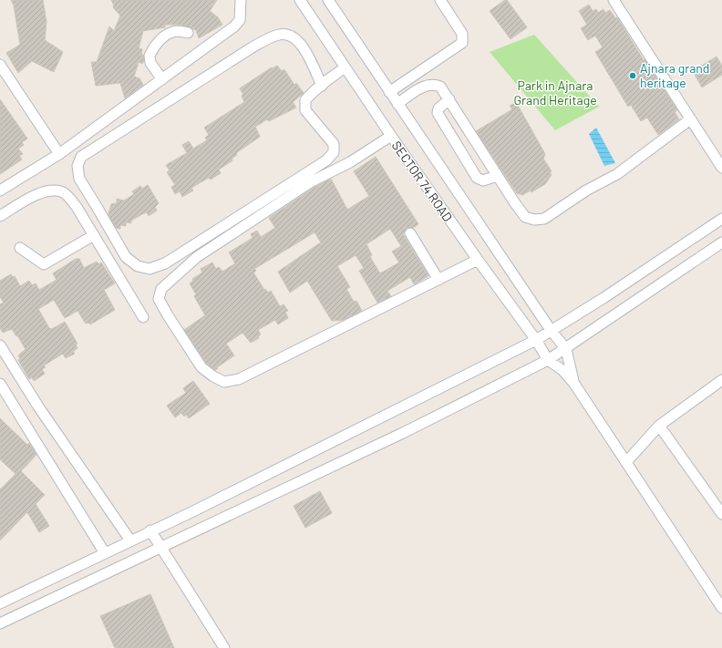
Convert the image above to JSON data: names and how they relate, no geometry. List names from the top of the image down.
{
  "streets": {
    "street": ["SECTOR 74 ROAD"]
  },
  "parks": ["Park in Ajnara Grand Heritage"],
  "places": ["Ajnara grand heritage"]
}
